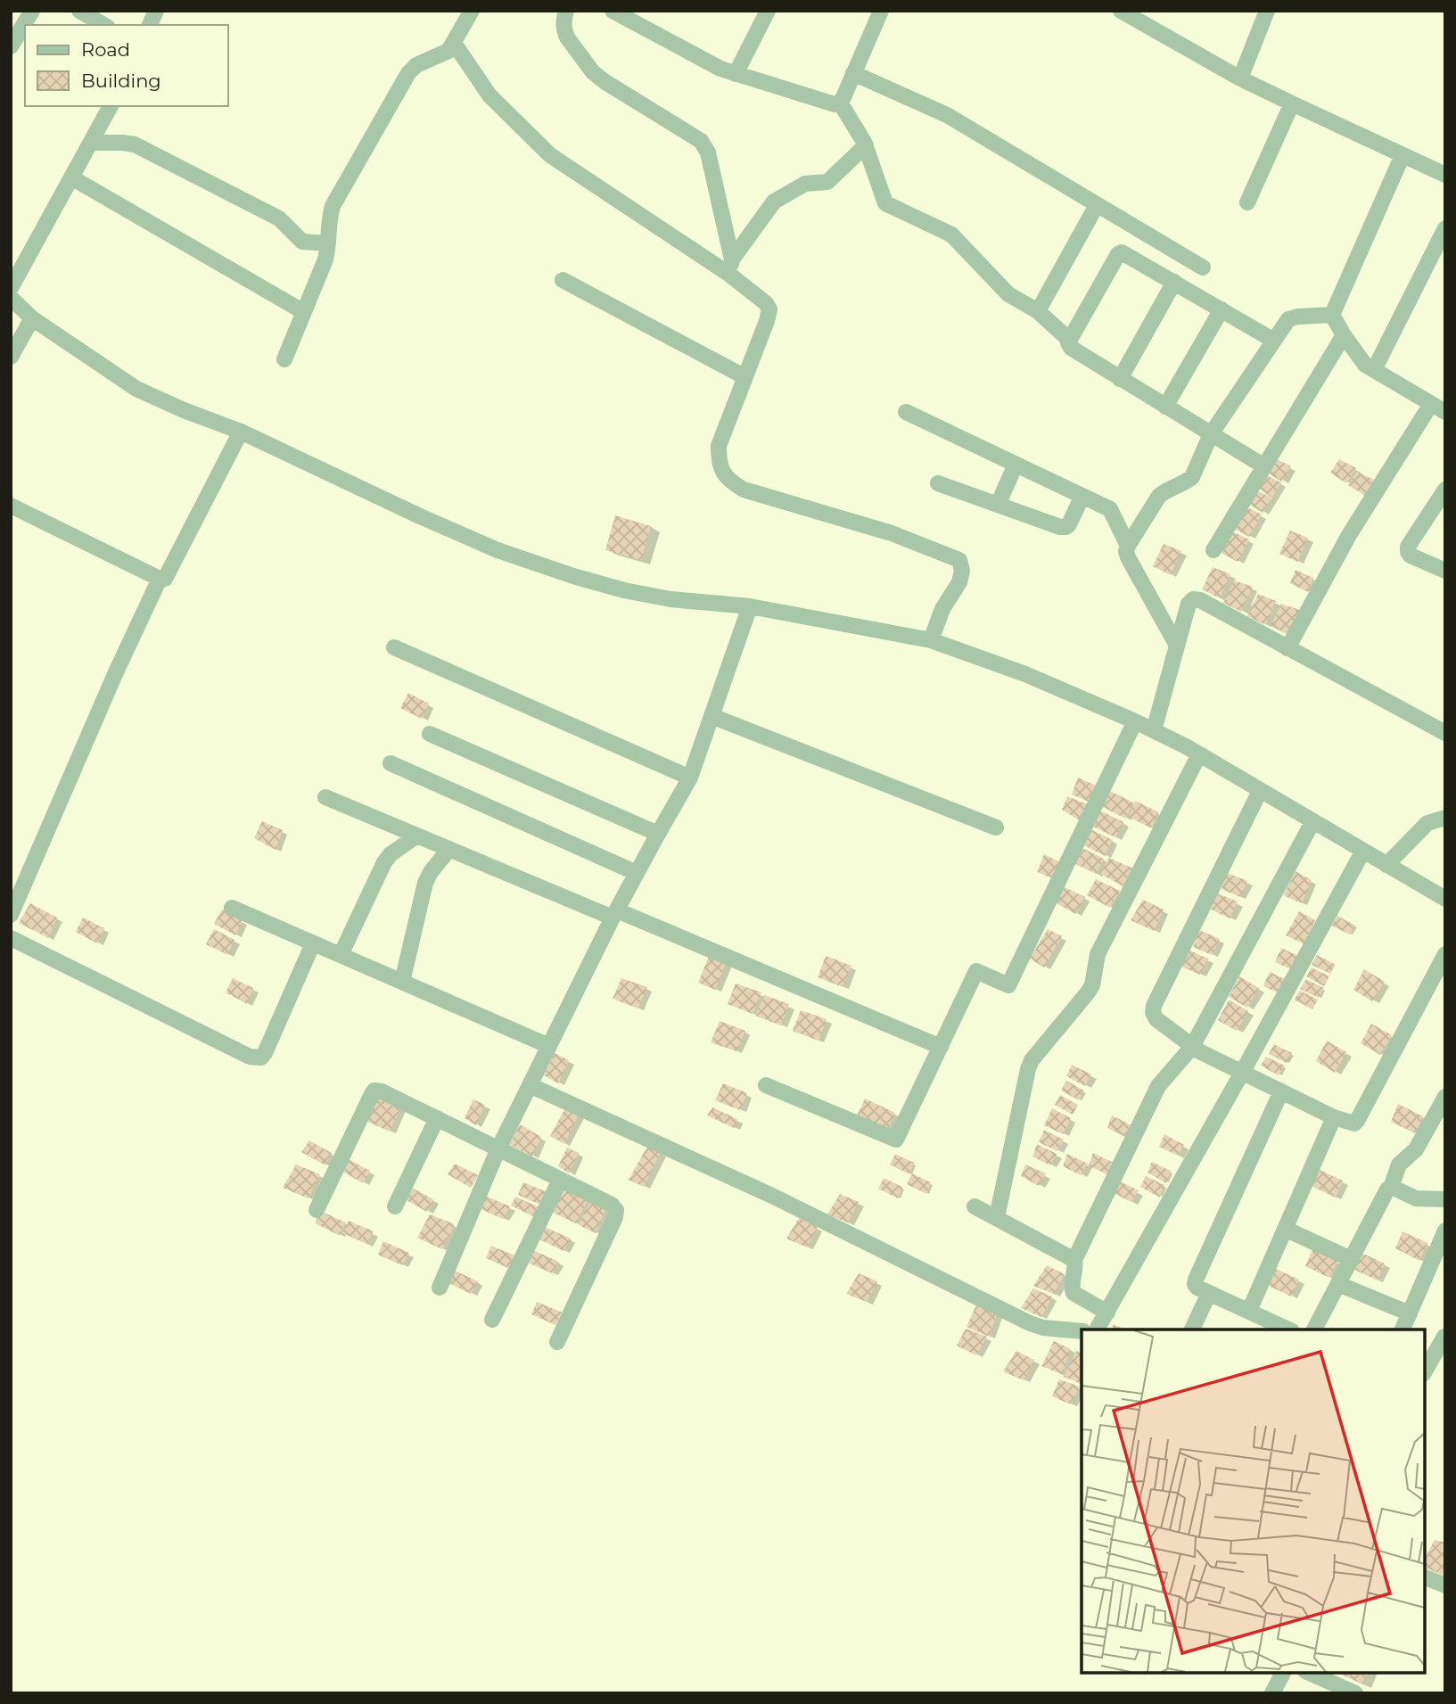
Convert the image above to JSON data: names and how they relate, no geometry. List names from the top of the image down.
{
  "legend": ["Road", "Building"]
}
